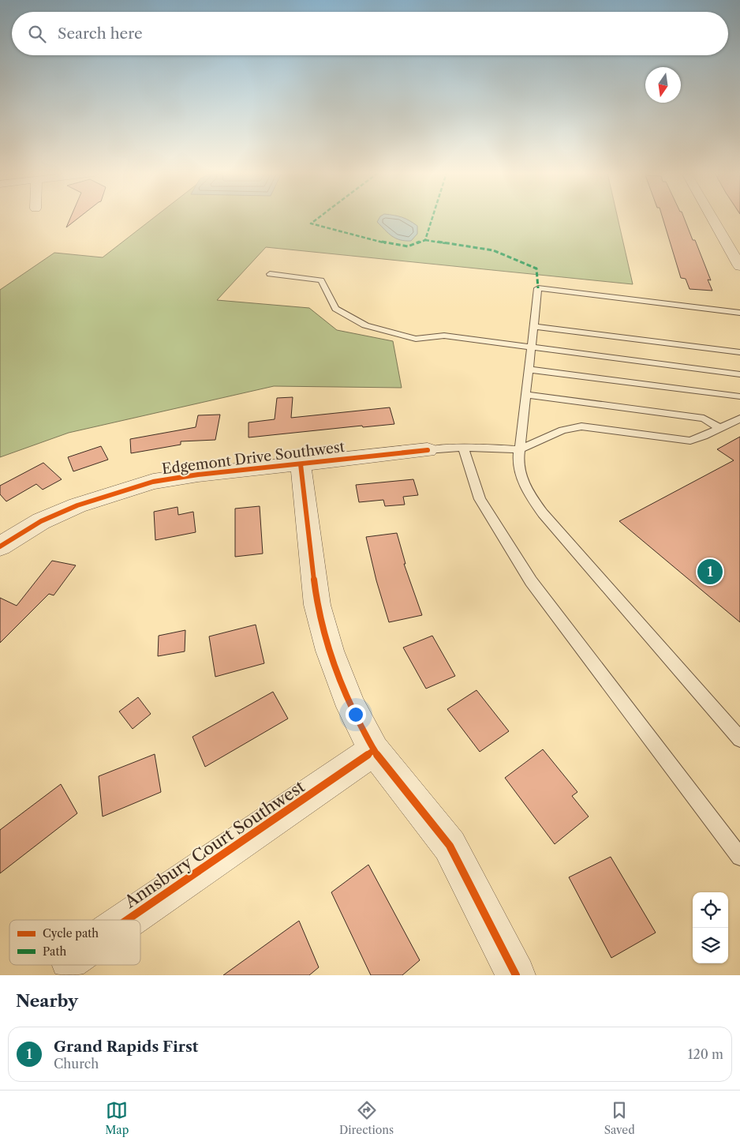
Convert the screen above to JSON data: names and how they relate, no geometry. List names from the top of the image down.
{
  "streets": {
    "street": ["Edgemont Drive Southwest", "Annsbury Court Southwest"]
  },
  "legend": ["Cycle path", "Path"],
  "north": "bottom",
  "page": {
    "search": "Search here",
    "pins": "1",
    "heading": "Nearby",
    "list": [
      {
        "mark": "1",
        "name": "Grand Rapids First",
        "note": "Church",
        "value": "120 m"
      }
    ],
    "nav": ["Map", "Directions", "Saved"]
  }
}
